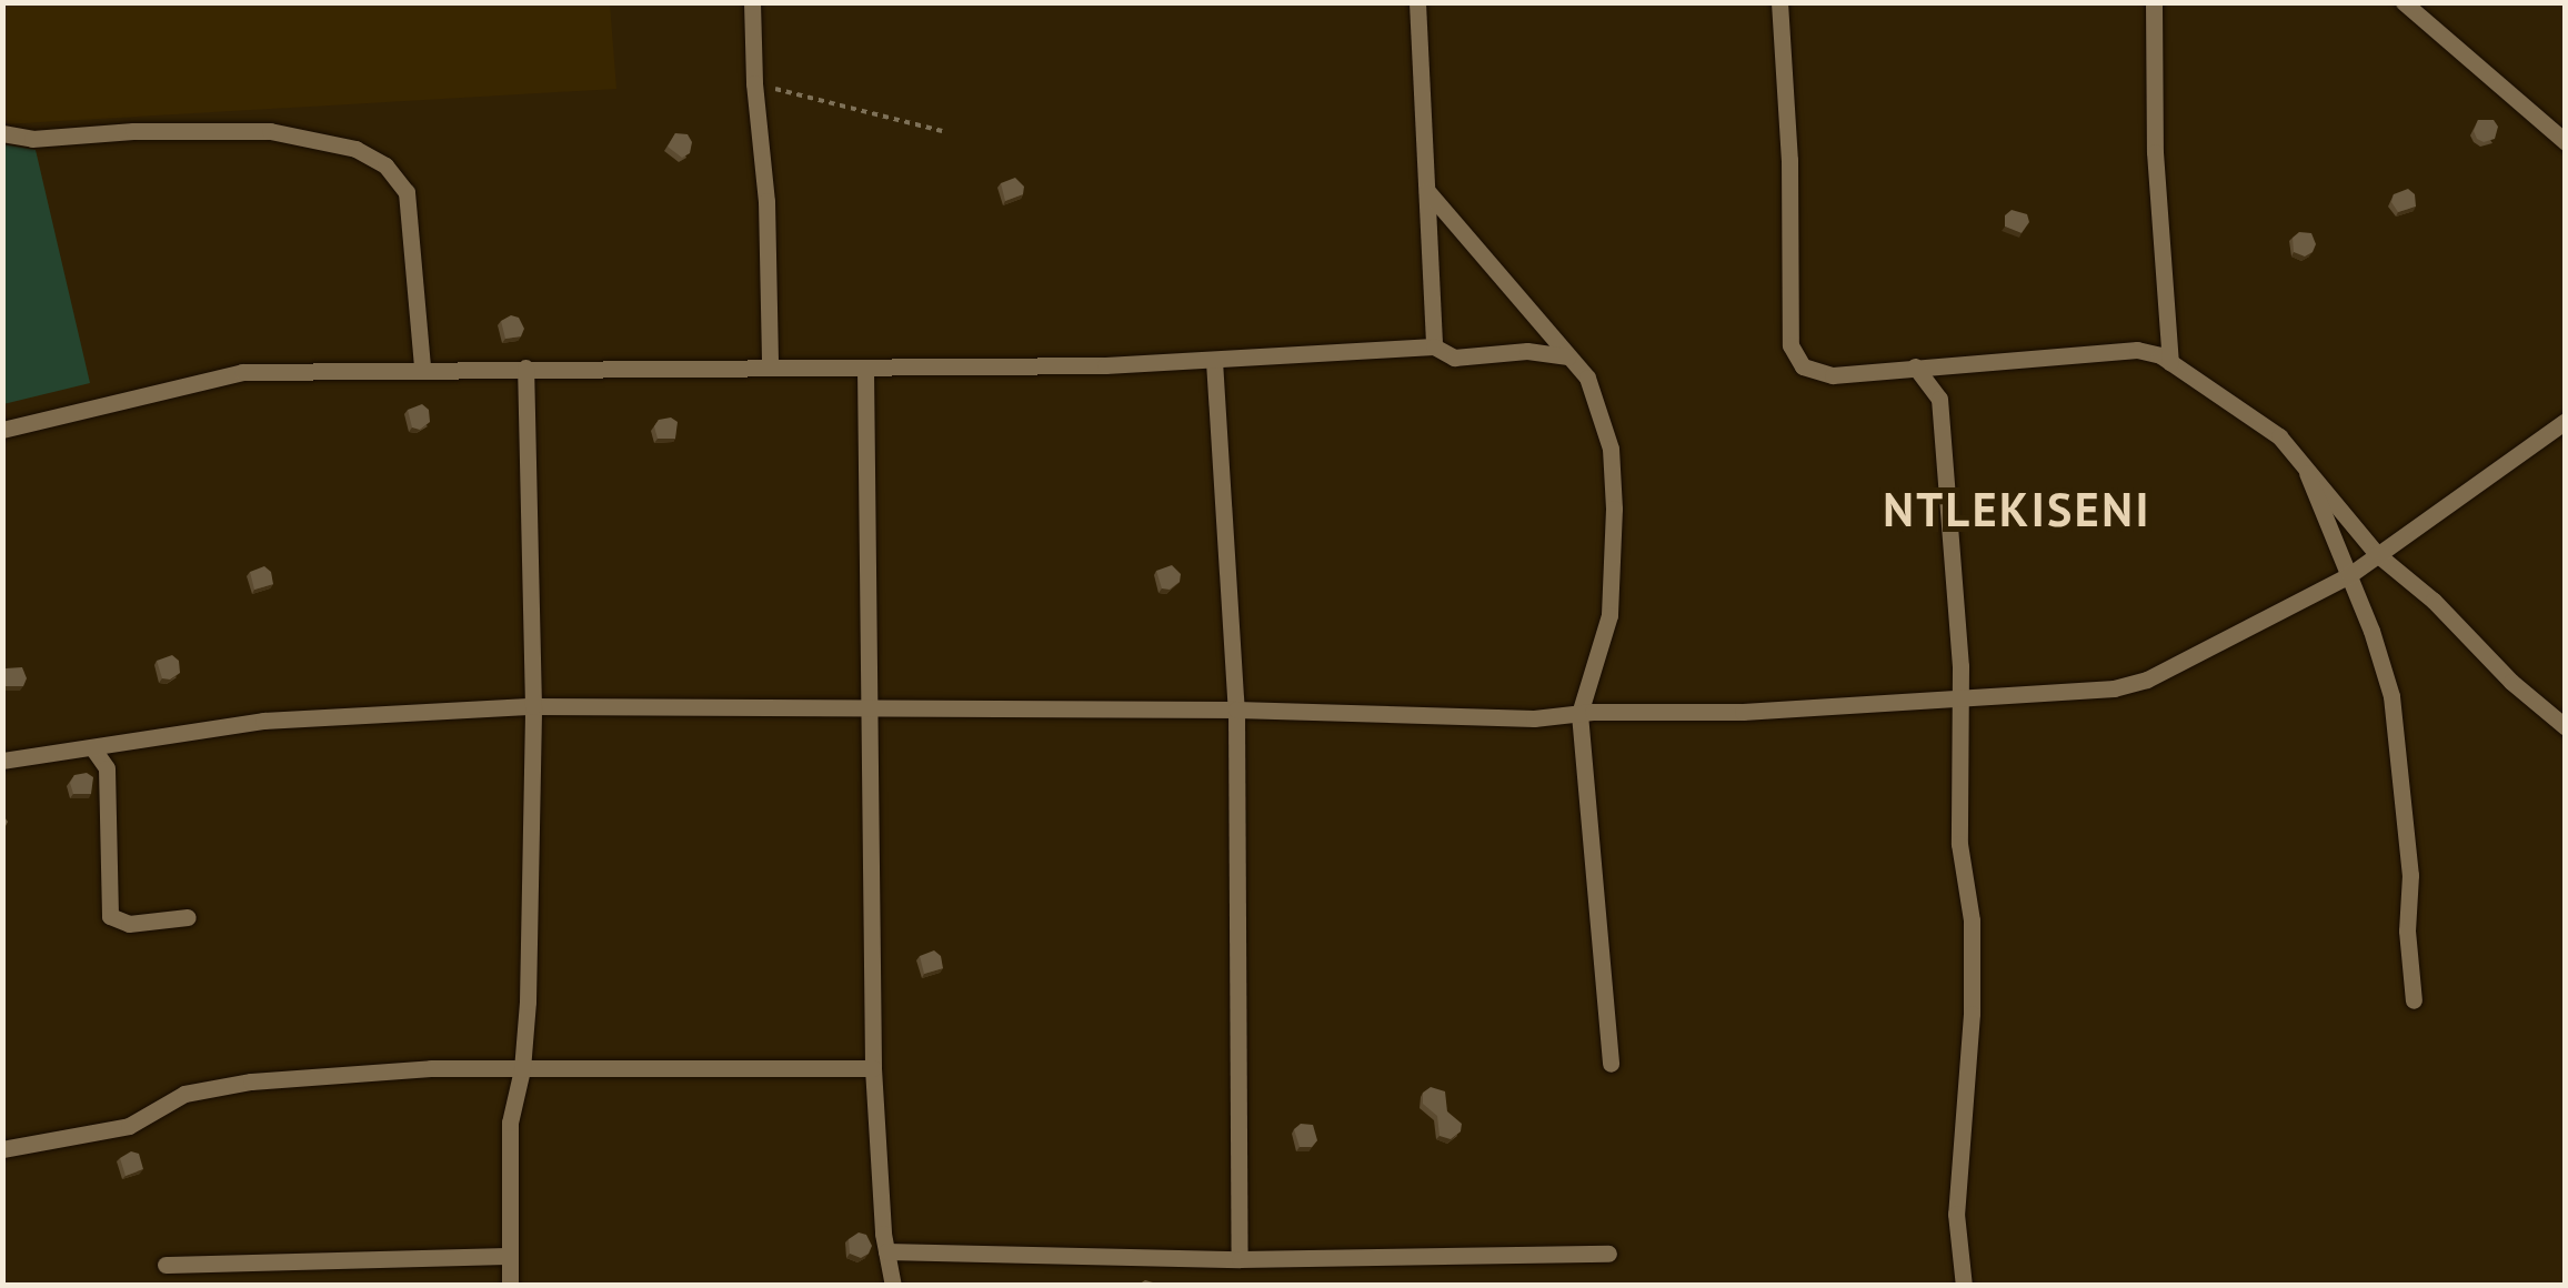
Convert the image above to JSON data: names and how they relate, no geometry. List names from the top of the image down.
{
  "districts": ["NTLEKISENI"]
}
